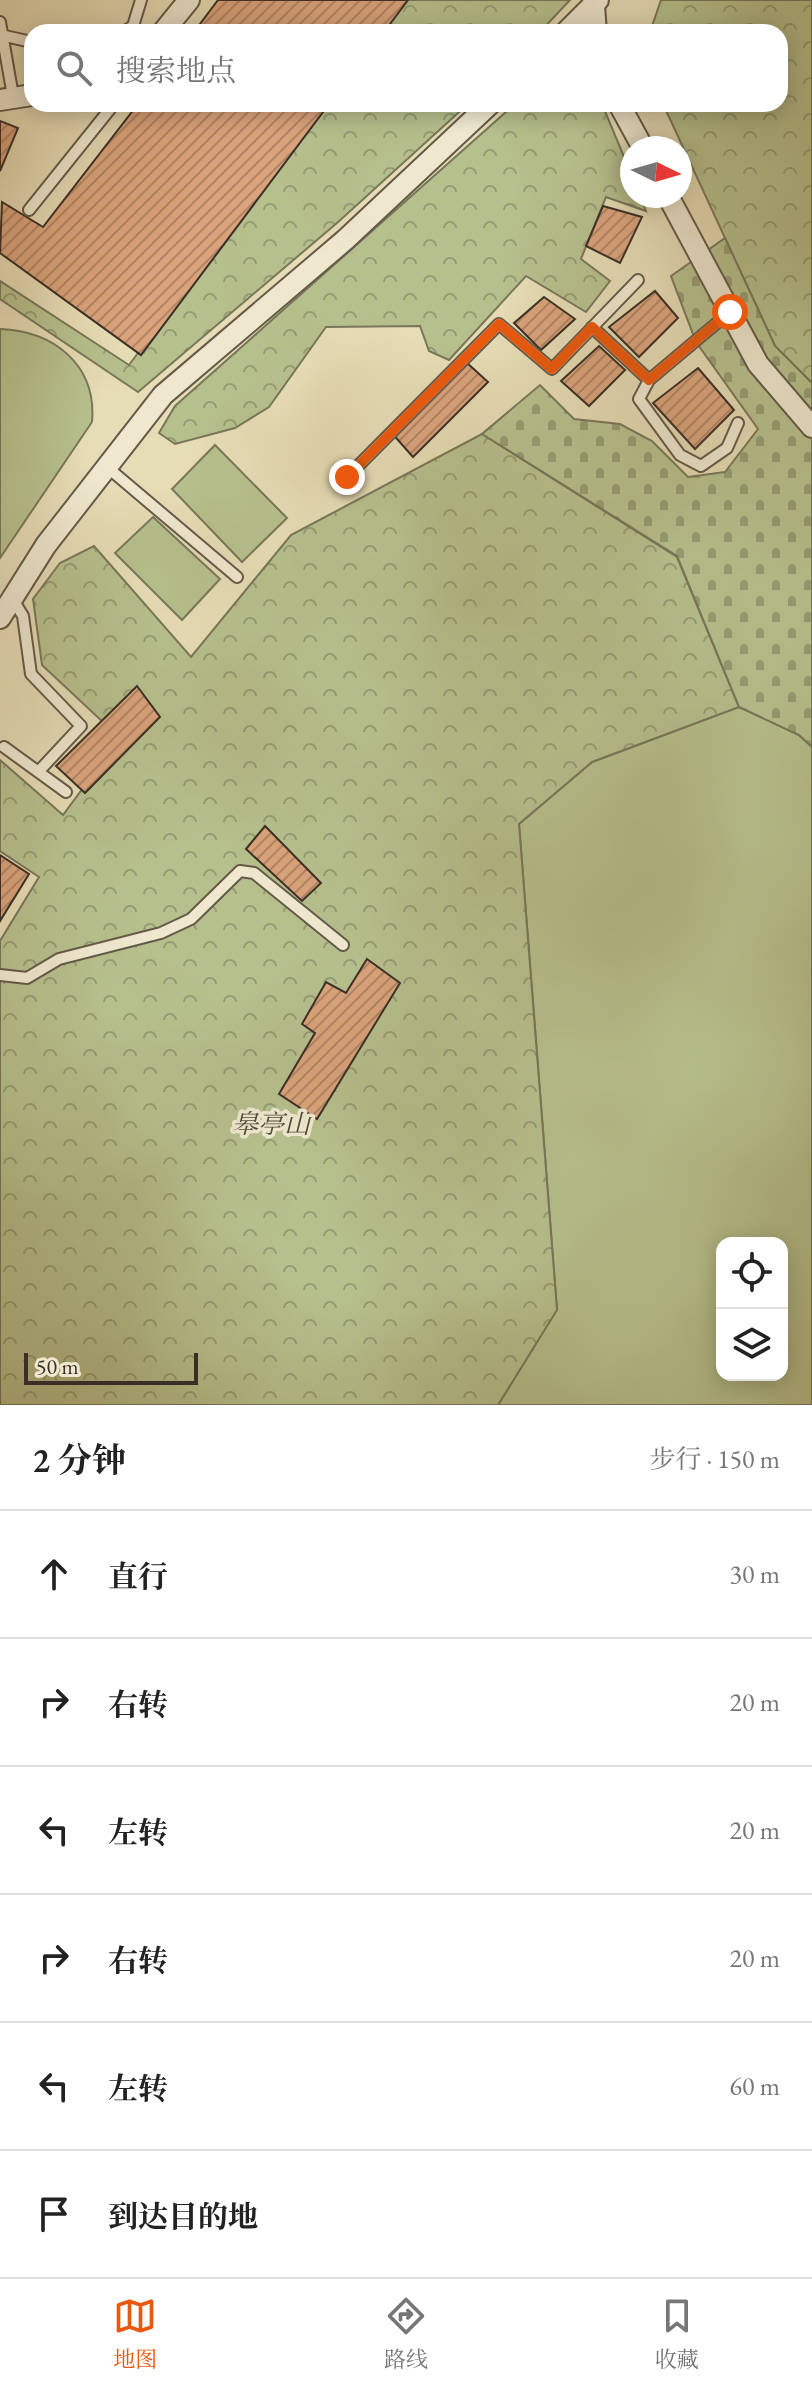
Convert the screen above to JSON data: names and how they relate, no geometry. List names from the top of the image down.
{
  "parks": ["皋亭山"],
  "scale_bar": "50 m",
  "north": "right",
  "page": {
    "search": "搜索地点",
    "scale": "50 m",
    "heading": ["2 分钟", "步行 · 150 m"],
    "list": [
      ["直行", "30 m"],
      ["右转", "20 m"],
      ["左转", "20 m"],
      ["右转", "20 m"],
      ["左转", "60 m"],
      "到达目的地"
    ],
    "nav": ["地图", "路线", "收藏"]
  }
}
